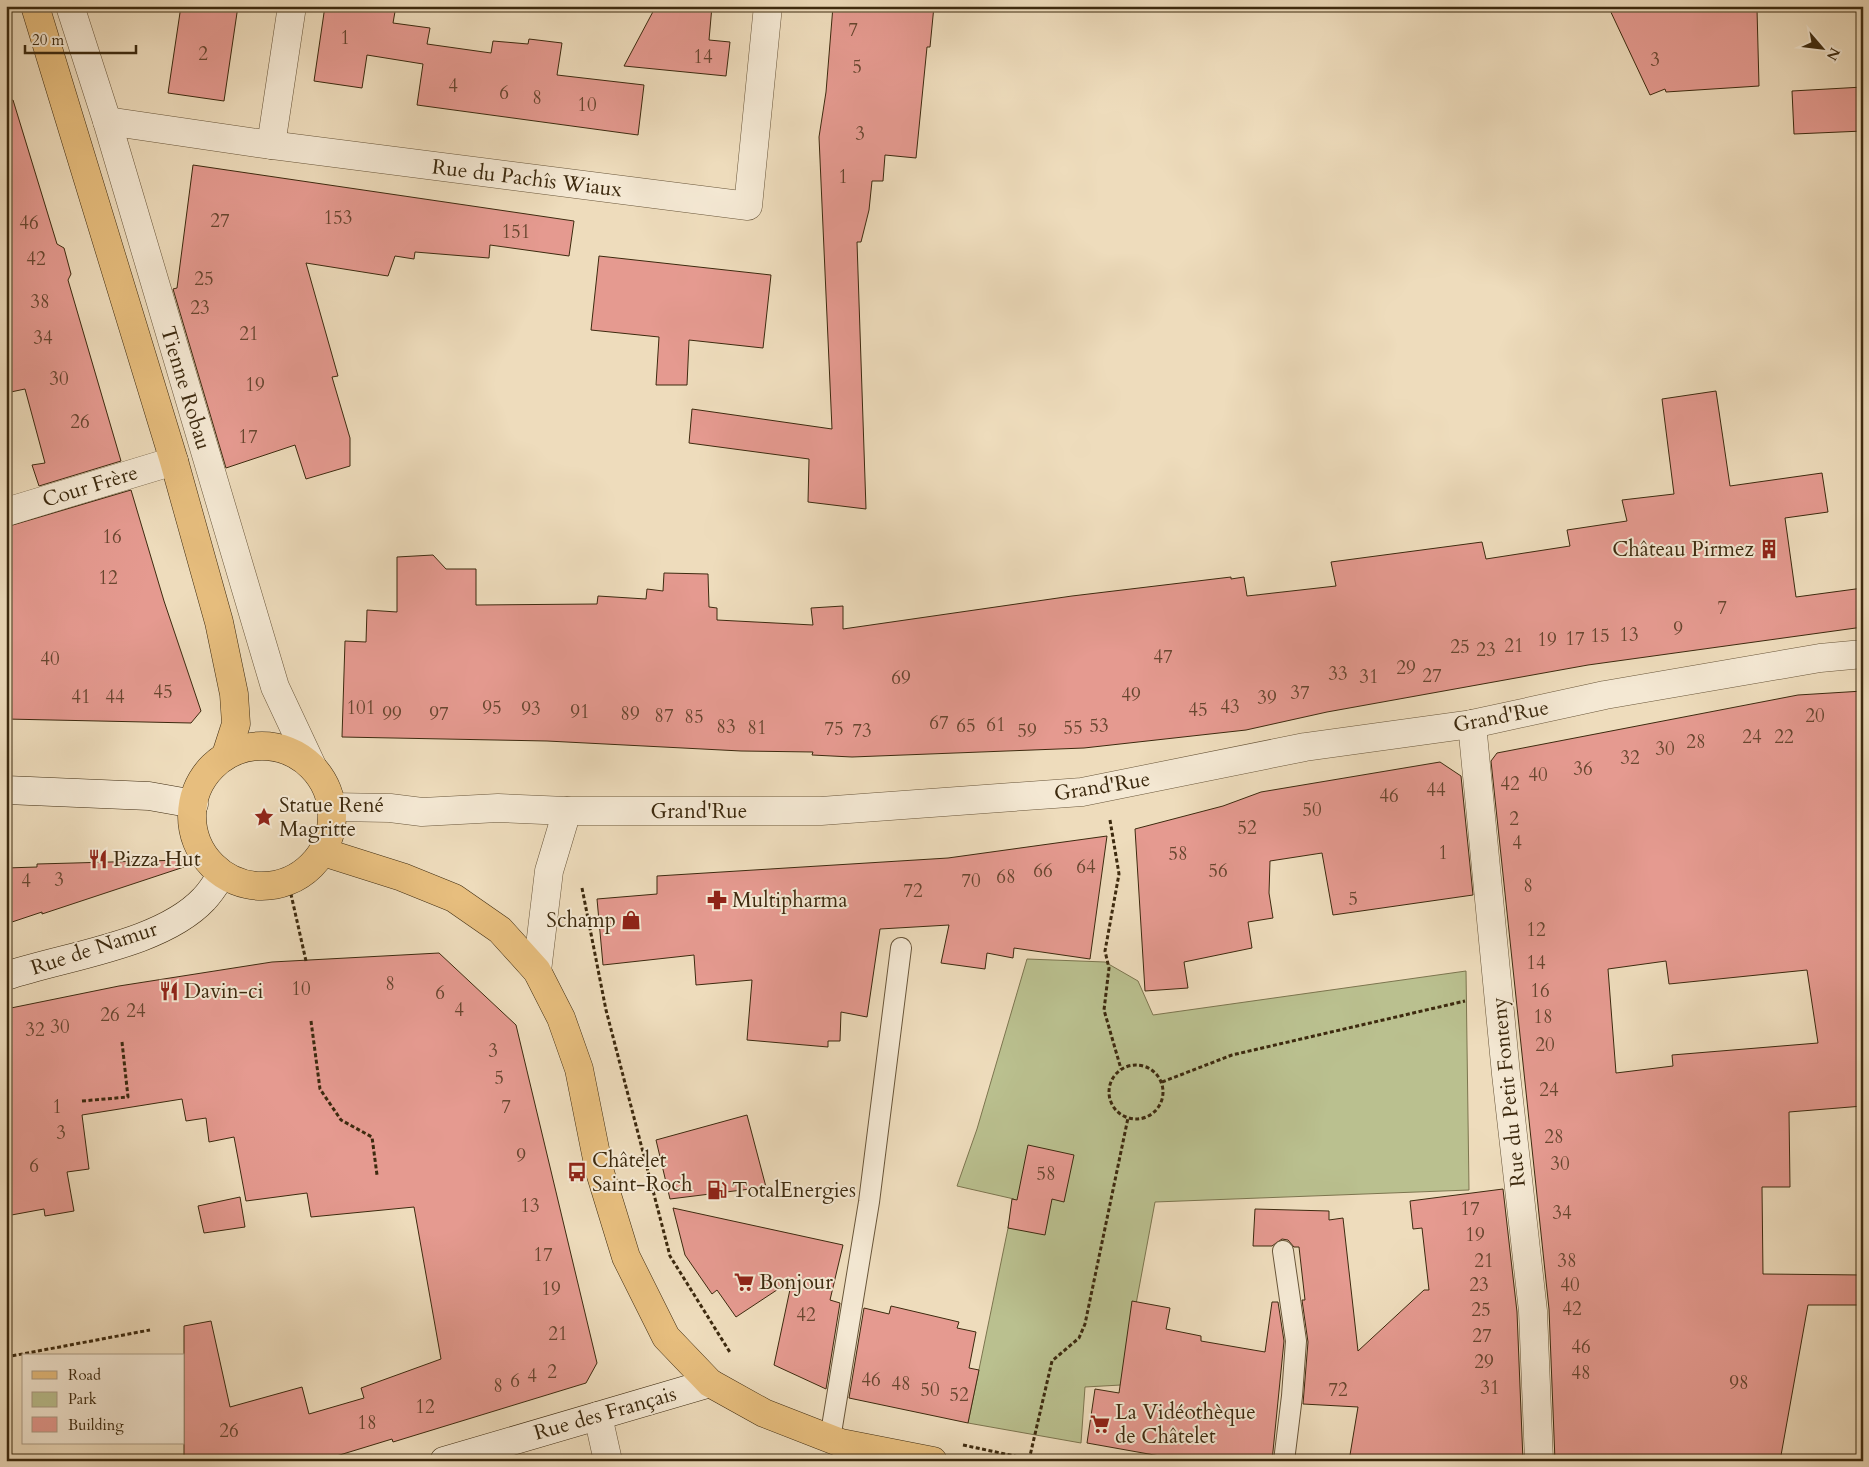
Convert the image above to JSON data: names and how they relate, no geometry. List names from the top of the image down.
{
  "streets": {
    "main road": ["Tienne Robau"],
    "street": [
      "Rue du Pachîs Wiaux",
      "Cour Frère",
      "Grand'Rue",
      "Rue de Namur",
      "Rue du Petit Fonteny",
      "Rue des Français"
    ]
  },
  "crossings": [
    ["Rue du Pachîs Wiaux", "Tienne Robau"],
    ["Tienne Robau", "Cour Frère"],
    ["Tienne Robau", "Grand'Rue"],
    ["Tienne Robau", "Rue de Namur"],
    ["Grand'Rue", "Rue de Namur"],
    ["Grand'Rue", "Rue du Petit Fonteny"]
  ],
  "places": {
    "building": ["Château Pirmez"],
    "place": ["Statue René Magritte"],
    "restaurant": ["Pizza Hut", "Davin-ci"],
    "pharmacy": ["Multipharma"],
    "shop": ["Schamp"],
    "bus stop": ["Châtelet Saint-Roch"],
    "fuel station": ["TotalEnergies"],
    "supermarket": ["Bonjour", "La Vidéothèque de Châtelet"]
  },
  "house_numbers": [
    "7",
    "1",
    "2",
    "14",
    "3",
    "5",
    "4",
    "6",
    "8",
    "10",
    "3",
    "1",
    "153",
    "27",
    "46",
    "151",
    "42",
    "25",
    "38",
    "23",
    "21",
    "34",
    "30",
    "19",
    "26",
    "17",
    "16",
    "12",
    "7",
    "9",
    "13",
    "15",
    "17",
    "19",
    "21",
    "25",
    "23",
    "47",
    "40",
    "29",
    "33",
    "27",
    "31",
    "69",
    "45",
    "37",
    "49",
    "41",
    "44",
    "39",
    "43",
    "101",
    "95",
    "93",
    "45",
    "91",
    "99",
    "97",
    "89",
    "87",
    "20",
    "85",
    "67",
    "61",
    "65",
    "53",
    "83",
    "81",
    "55",
    "75",
    "73",
    "59",
    "24",
    "22",
    "28",
    "30",
    "32",
    "36",
    "40",
    "42",
    "44",
    "46",
    "50",
    "2",
    "52",
    "4",
    "1",
    "58",
    "64",
    "66",
    "56",
    "68",
    "3",
    "4",
    "70",
    "8",
    "72",
    "5",
    "12",
    "14",
    "8",
    "10",
    "16",
    "6",
    "4",
    "24",
    "26",
    "18",
    "30",
    "32",
    "20",
    "3",
    "5",
    "24",
    "1",
    "7",
    "3",
    "28",
    "9",
    "30",
    "6",
    "58",
    "13",
    "17",
    "34",
    "19",
    "17",
    "21",
    "38",
    "23",
    "40",
    "19",
    "42",
    "25",
    "42",
    "21",
    "27",
    "46",
    "29",
    "2",
    "48",
    "4",
    "46",
    "6",
    "98",
    "48",
    "8",
    "31",
    "50",
    "72",
    "52",
    "12",
    "18",
    "26"
  ],
  "legend": ["Road", "Park", "Building"],
  "scale_bar": "20 m",
  "north": "bottom right"
}
